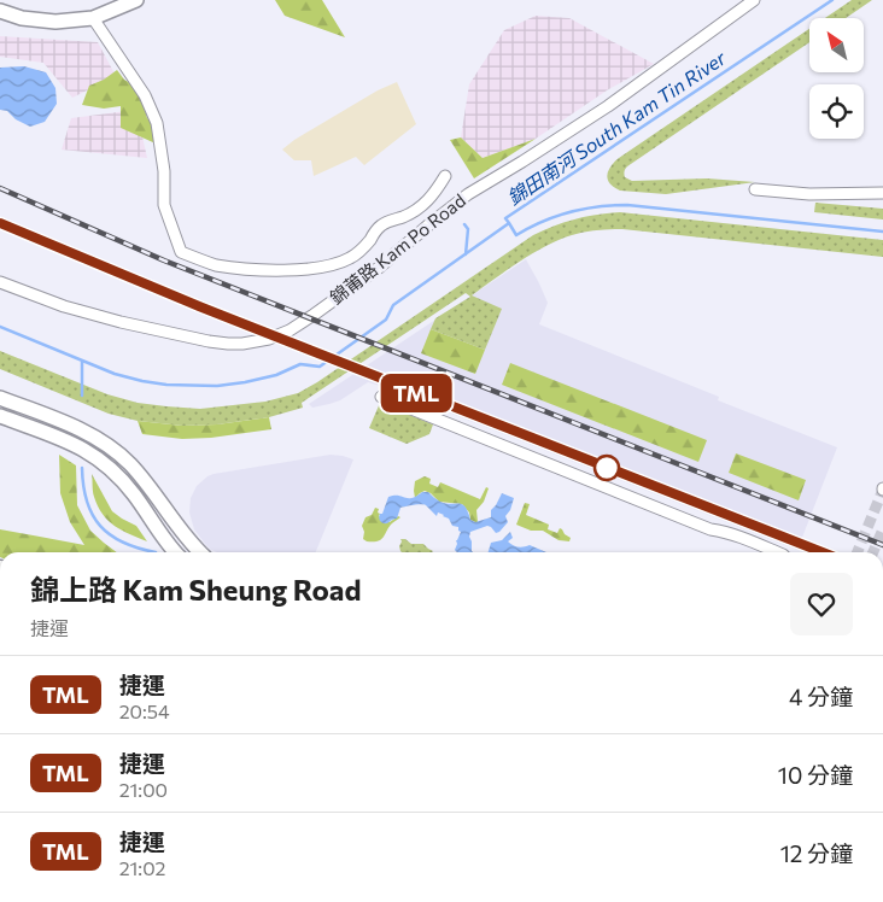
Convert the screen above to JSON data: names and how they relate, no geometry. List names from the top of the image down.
{
  "streets": {
    "street": ["錦莆路 Kam Po Road"]
  },
  "water": ["錦田南河 South Kam Tin River"],
  "lines": ["metro line TML"],
  "north": "top left",
  "page": {
    "on_map": "TML",
    "heading": ["錦上路 Kam Sheung Road", "捷運"],
    "list": [
      {
        "mark": "TML",
        "name": "捷運",
        "note": "20:54",
        "value": "4 分鐘"
      },
      {
        "mark": "TML",
        "name": "捷運",
        "note": "21:00",
        "value": "10 分鐘"
      },
      {
        "mark": "TML",
        "name": "捷運",
        "note": "21:02",
        "value": "12 分鐘"
      }
    ]
  }
}
